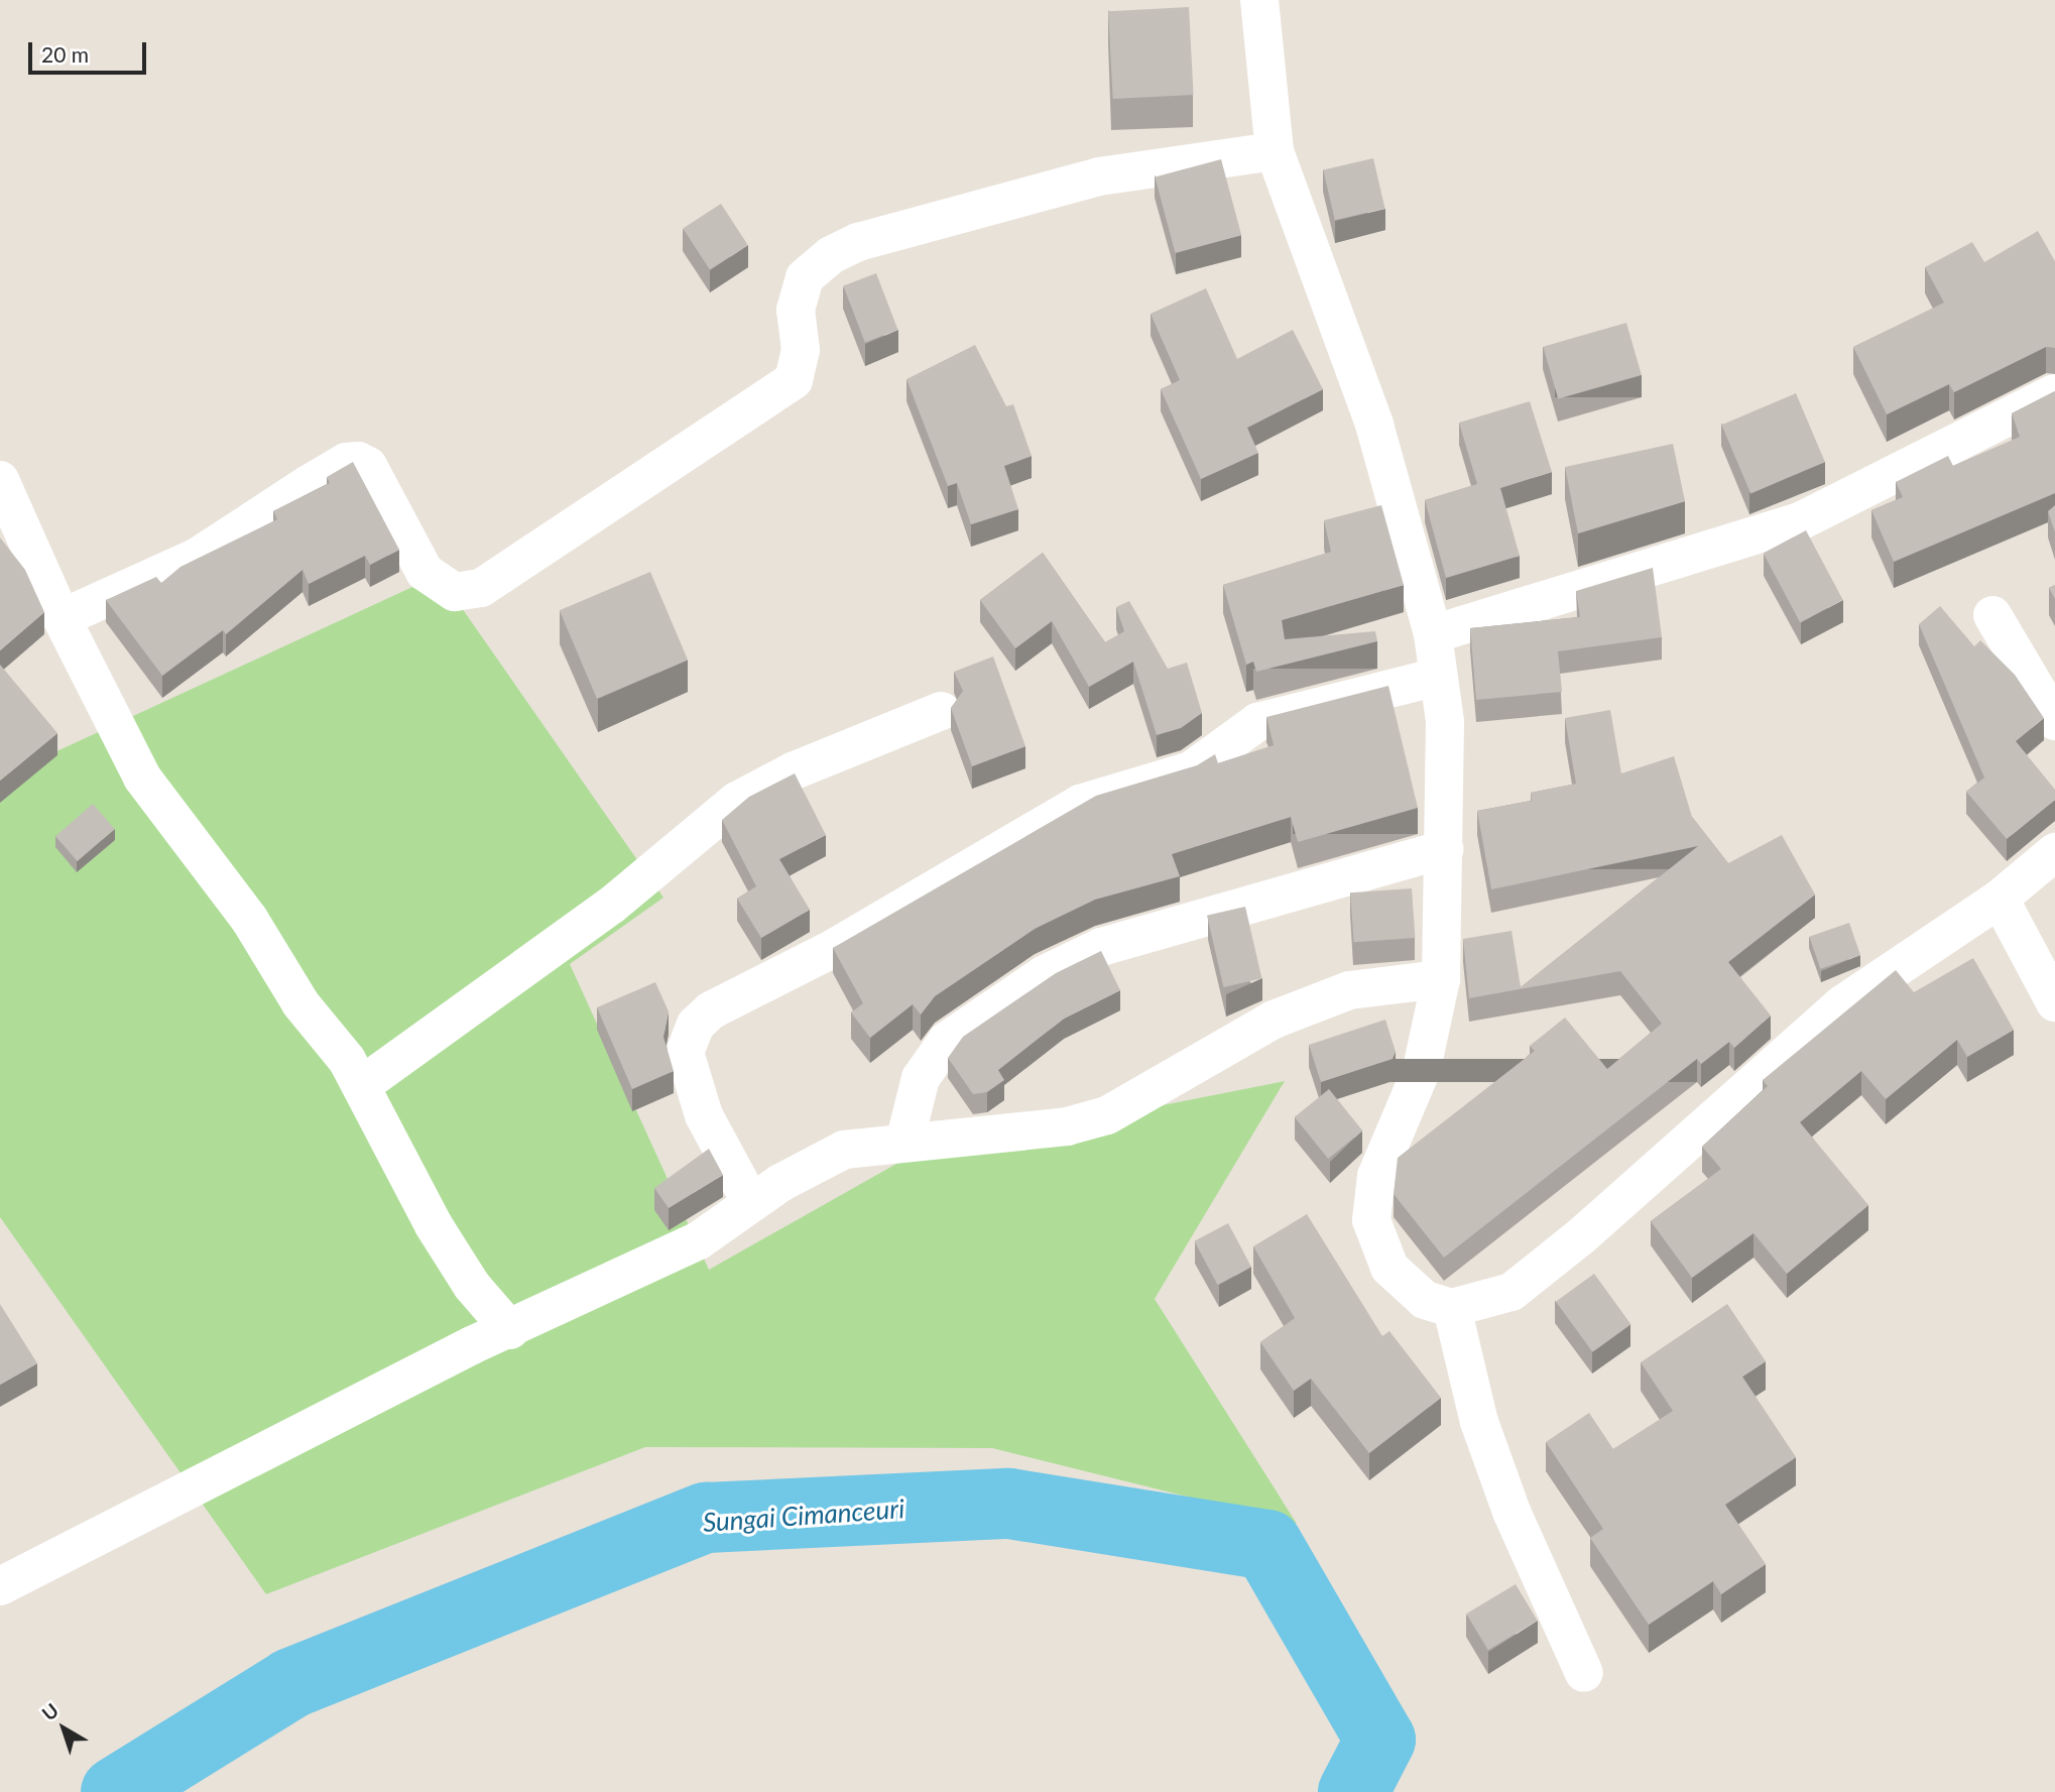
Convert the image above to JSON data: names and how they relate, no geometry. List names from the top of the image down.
{
  "water": ["Sungai Cimanceuri"],
  "scale_bar": "20 m",
  "north": "top left"
}
